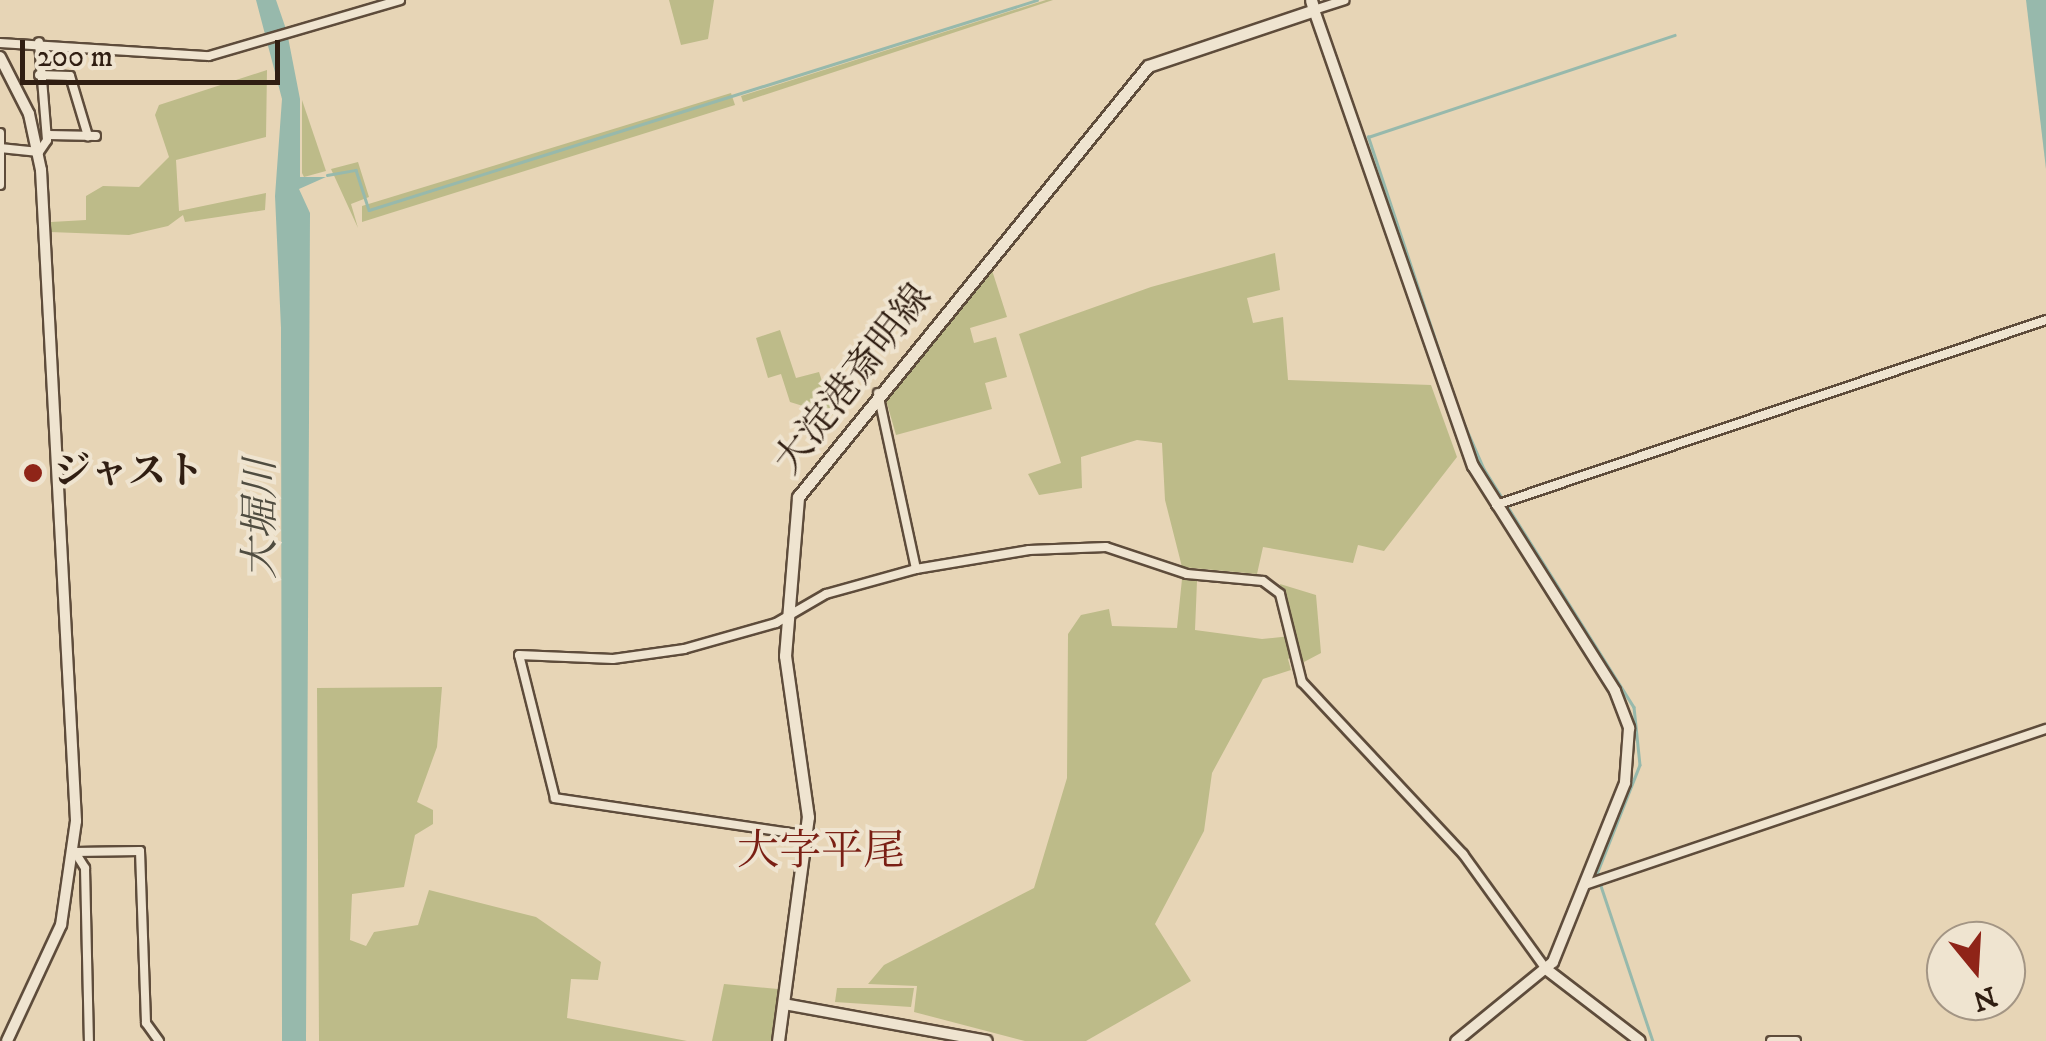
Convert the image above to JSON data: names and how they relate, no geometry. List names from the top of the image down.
{
  "streets": {
    "main road": ["大淀港斎明線"]
  },
  "districts": ["大字平尾"],
  "water": ["大堀川"],
  "places": ["ジャスト"],
  "scale_bar": "200 m",
  "north": "bottom"
}
